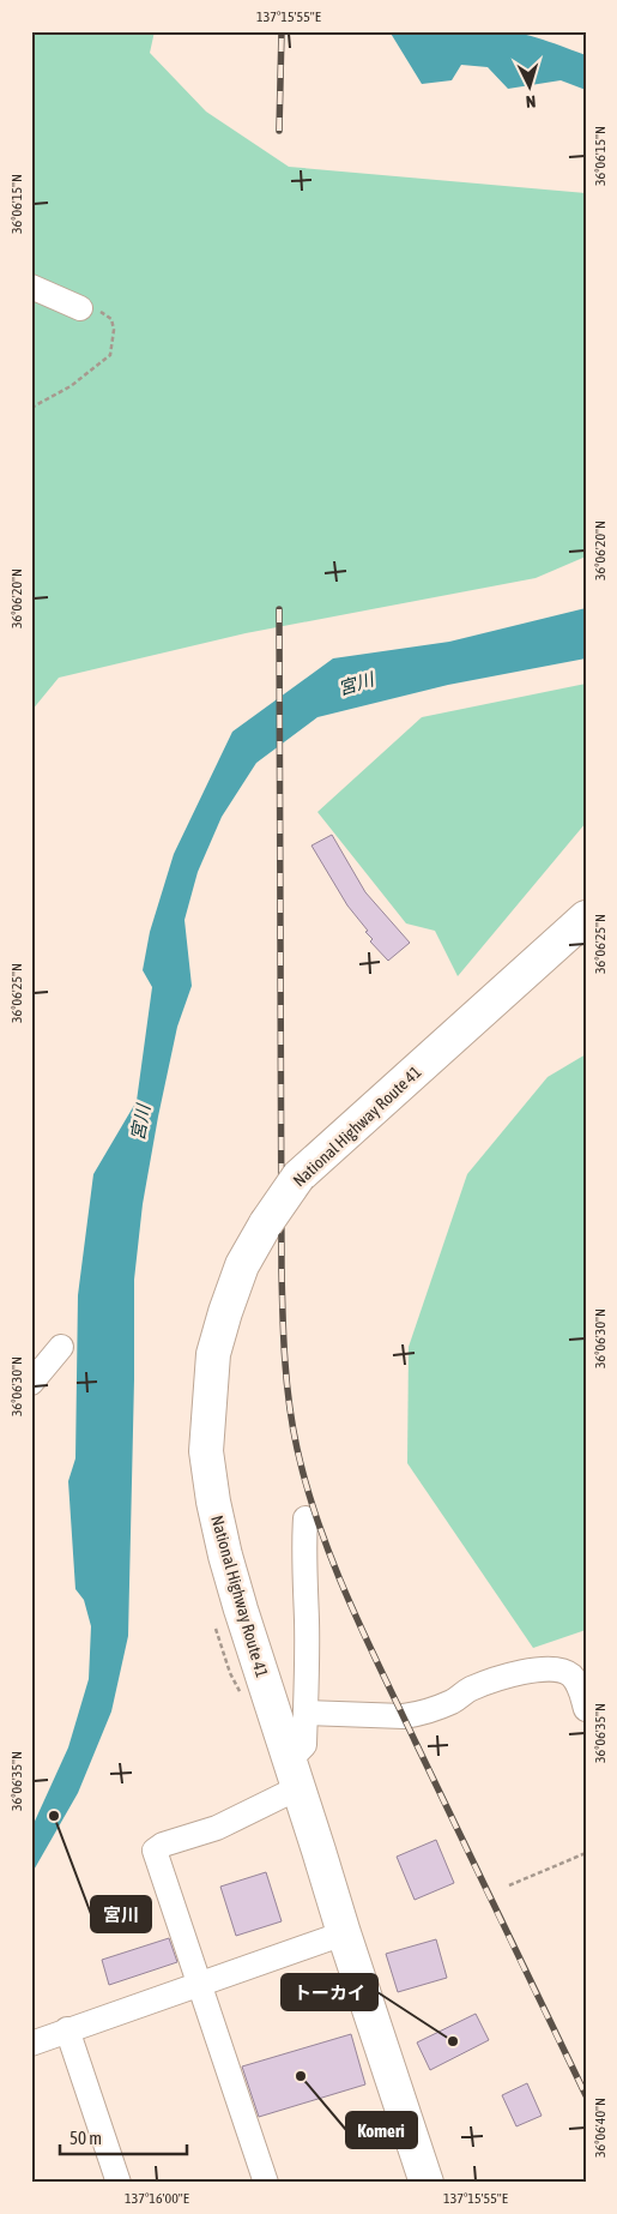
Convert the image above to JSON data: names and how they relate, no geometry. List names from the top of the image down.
{
  "streets": {
    "highway": ["National Highway Route 41"]
  },
  "water": ["宮川"],
  "places": ["宮川", "トーカイ", "Komeri"],
  "scale_bar": "50 m",
  "north": "bottom",
  "coordinates": [
    "137°15'55\"E",
    "36°06'15\"N",
    "36°06'20\"N",
    "36°06'25\"N",
    "36°06'30\"N",
    "36°06'35\"N",
    "36°06'40\"N",
    "137°16'00\"E"
  ]
}
